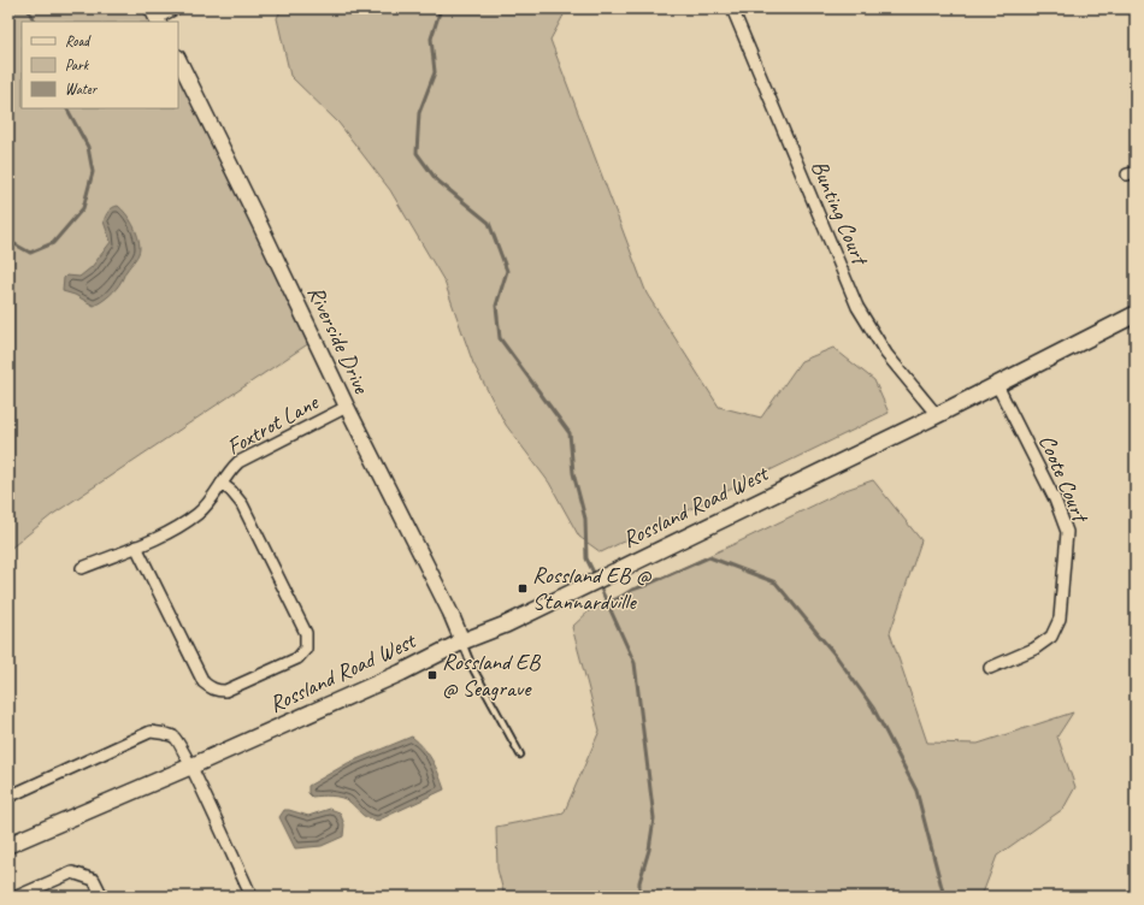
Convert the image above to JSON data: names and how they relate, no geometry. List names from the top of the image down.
{
  "streets": {
    "main road": ["Rossland Road West"],
    "street": [
      "Bunting Court",
      "Riverside Drive",
      "Foxtrot Lane",
      "Coote Court"
    ]
  },
  "crossings": [
    ["Bunting Court", "Rossland Road West"],
    ["Riverside Drive", "Foxtrot Lane"],
    ["Riverside Drive", "Rossland Road West"],
    ["Coote Court", "Rossland Road West"]
  ],
  "places": {
    "transit": ["Rossland EB @ Stannardville", "Rossland EB @ Seagrave"]
  },
  "legend": ["Road", "Park", "Water"]
}
